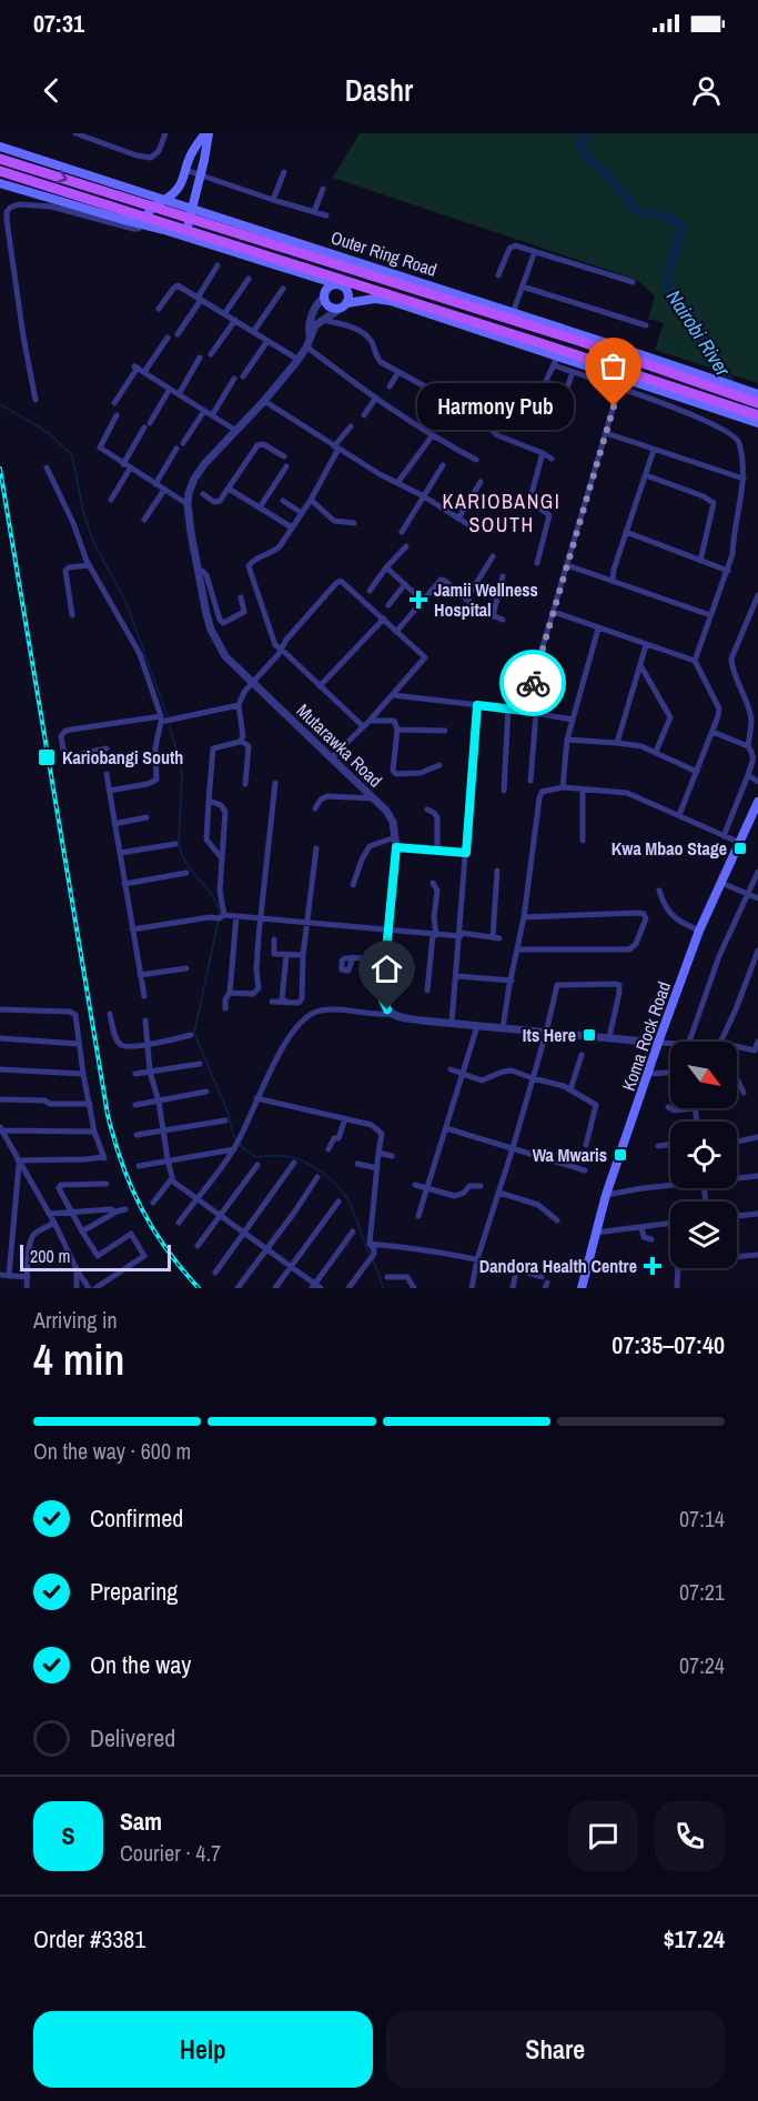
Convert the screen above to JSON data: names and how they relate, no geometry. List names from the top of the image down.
{
  "streets": {
    "main road": ["Outer Ring Road", "Mutarawka Road", "Koma Rock Road"]
  },
  "crossings": [
    ["Outer Ring Road", "Mutarawka Road"]
  ],
  "districts": ["KARIOBANGI SOUTH"],
  "water": ["Nairobi River"],
  "places": {
    "other": ["Harmony Pub"],
    "health": ["Jamii Wellness Hospital", "Dandora Health Centre"],
    "transit": [
      "Kariobangi South",
      "Kwa Mbao Stage",
      "Its Here",
      "Wa Mwaris"
    ]
  },
  "scale_bar": "200 m",
  "north": "bottom right",
  "page": {
    "status": "07:31",
    "header": "Dashr",
    "bubble": "Harmony Pub",
    "scale": "200 m",
    "heading": ["4 min", "Arriving in", "07:35–07:40"],
    "panel": [
      "Sam",
      "Courier · 4.7",
      "Order #3381",
      "$17.24"
    ],
    "bar": "On the way · 600 m",
    "list": [
      ["Confirmed", "07:14"],
      ["Preparing", "07:21"],
      ["On the way", "07:24"],
      "Delivered"
    ],
    "round": "S",
    "buttons": ["Help", "Share"]
  }
}
